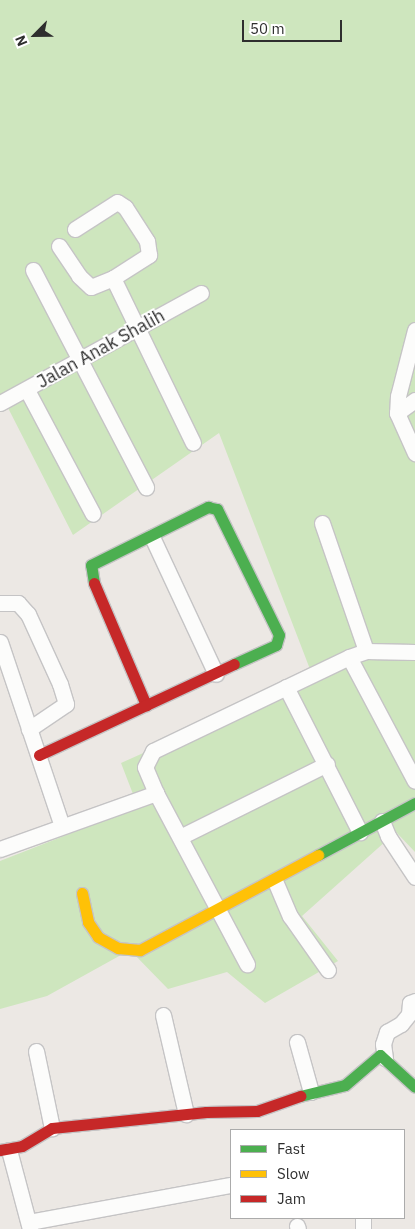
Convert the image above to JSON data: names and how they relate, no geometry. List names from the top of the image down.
{
  "streets": {
    "street": ["Jalan Anak Shalih"]
  },
  "legend": ["Fast", "Slow", "Jam"],
  "scale_bar": "50 m",
  "north": "bottom left"
}
